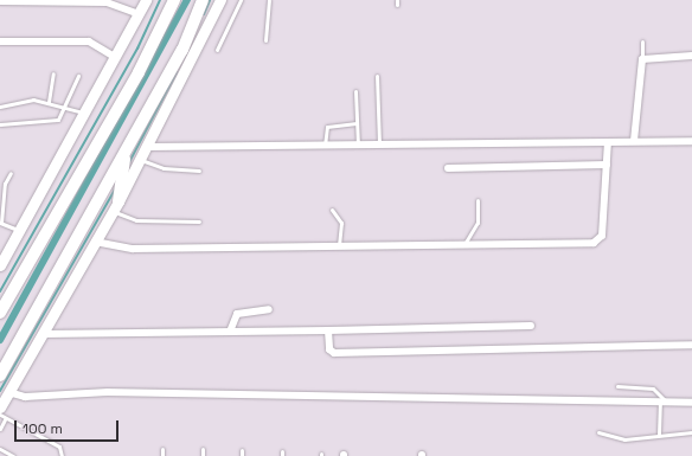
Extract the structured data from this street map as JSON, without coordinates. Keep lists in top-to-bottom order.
{
  "scale_bar": "100 m"
}
